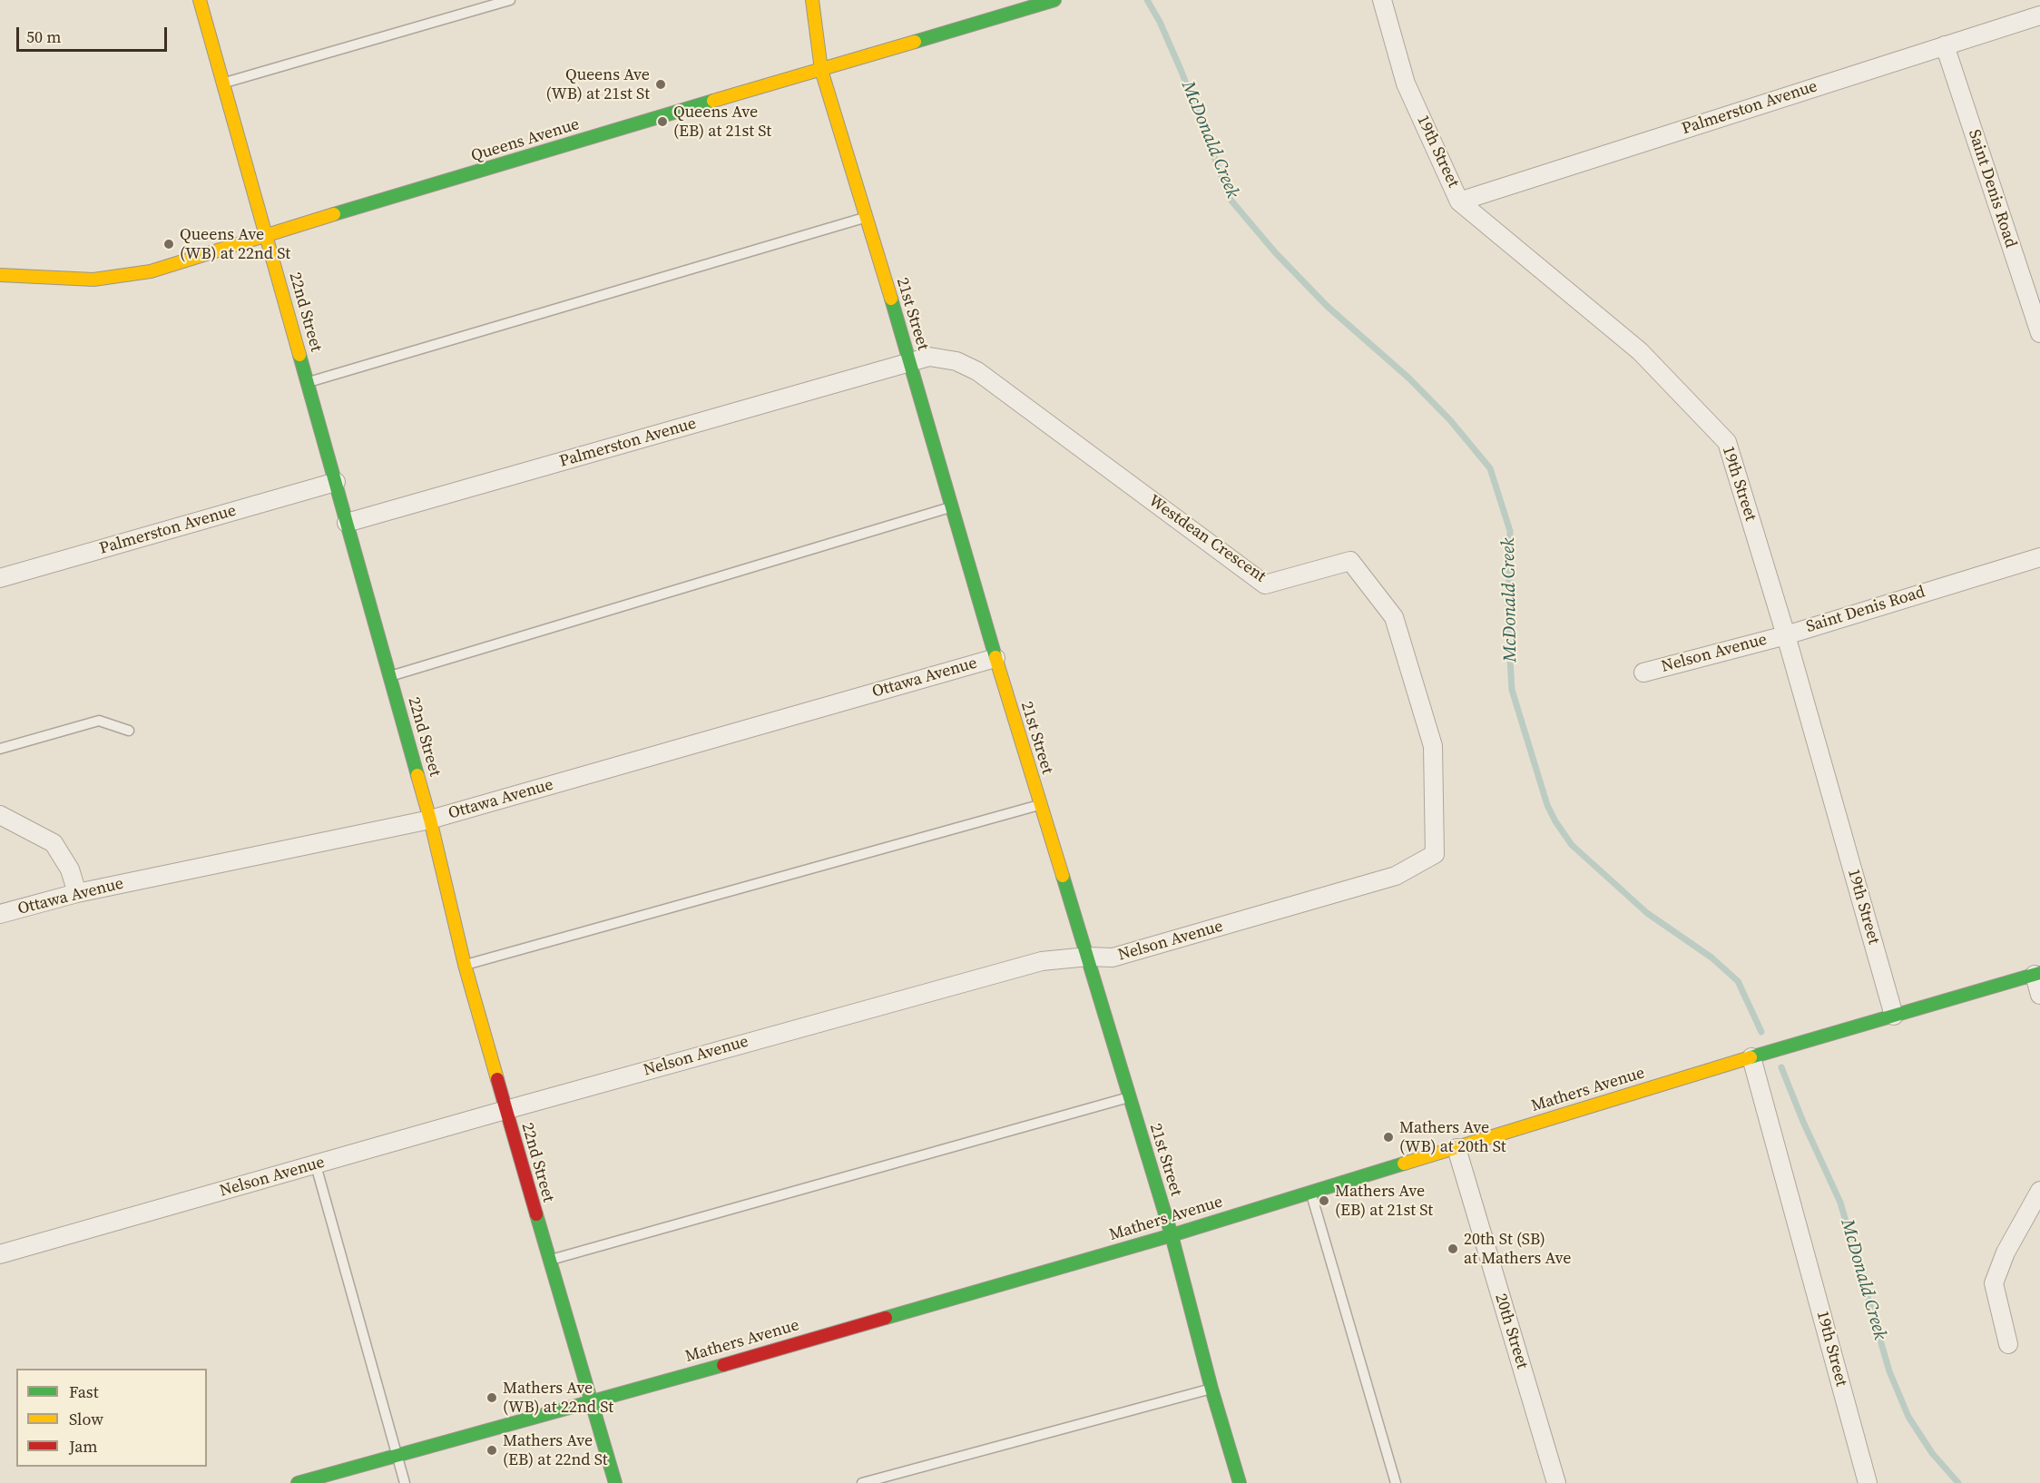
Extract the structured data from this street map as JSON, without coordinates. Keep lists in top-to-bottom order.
{
  "streets": {
    "street": [
      "Palmerston Avenue",
      "Queens Avenue",
      "19th Street",
      "Saint Denis Road",
      "22nd Street",
      "21st Street",
      "Westdean Crescent",
      "Nelson Avenue",
      "Ottawa Avenue",
      "Mathers Avenue",
      "20th Street"
    ]
  },
  "crossings": [
    ["Palmerston Avenue", "19th Street"],
    ["Palmerston Avenue", "Saint Denis Road"],
    ["Palmerston Avenue", "22nd Street"],
    ["Palmerston Avenue", "21st Street"],
    ["Palmerston Avenue", "Westdean Crescent"],
    ["Queens Avenue", "22nd Street"],
    ["Queens Avenue", "21st Street"],
    ["19th Street", "Saint Denis Road"],
    ["19th Street", "Nelson Avenue"],
    ["19th Street", "Mathers Avenue"],
    ["Saint Denis Road", "Nelson Avenue"],
    ["22nd Street", "Nelson Avenue"],
    ["22nd Street", "Ottawa Avenue"],
    ["22nd Street", "Mathers Avenue"],
    ["21st Street", "Westdean Crescent"],
    ["21st Street", "Nelson Avenue"],
    ["21st Street", "Ottawa Avenue"],
    ["21st Street", "Mathers Avenue"],
    ["Westdean Crescent", "Nelson Avenue"],
    ["Mathers Avenue", "20th Street"]
  ],
  "water": ["McDonald Creek"],
  "places": [
    "Queens Ave (WB) at 21st St",
    "Queens Ave (EB) at 21st St",
    "Queens Ave (WB) at 22nd St",
    "Mathers Ave (WB) at 20th St",
    "Mathers Ave (EB) at 21st St",
    "20th St (SB) at Mathers Ave",
    "Mathers Ave (WB) at 22nd St",
    "Mathers Ave (EB) at 22nd St"
  ],
  "legend": ["Fast", "Slow", "Jam"],
  "scale_bar": "50 m"
}
